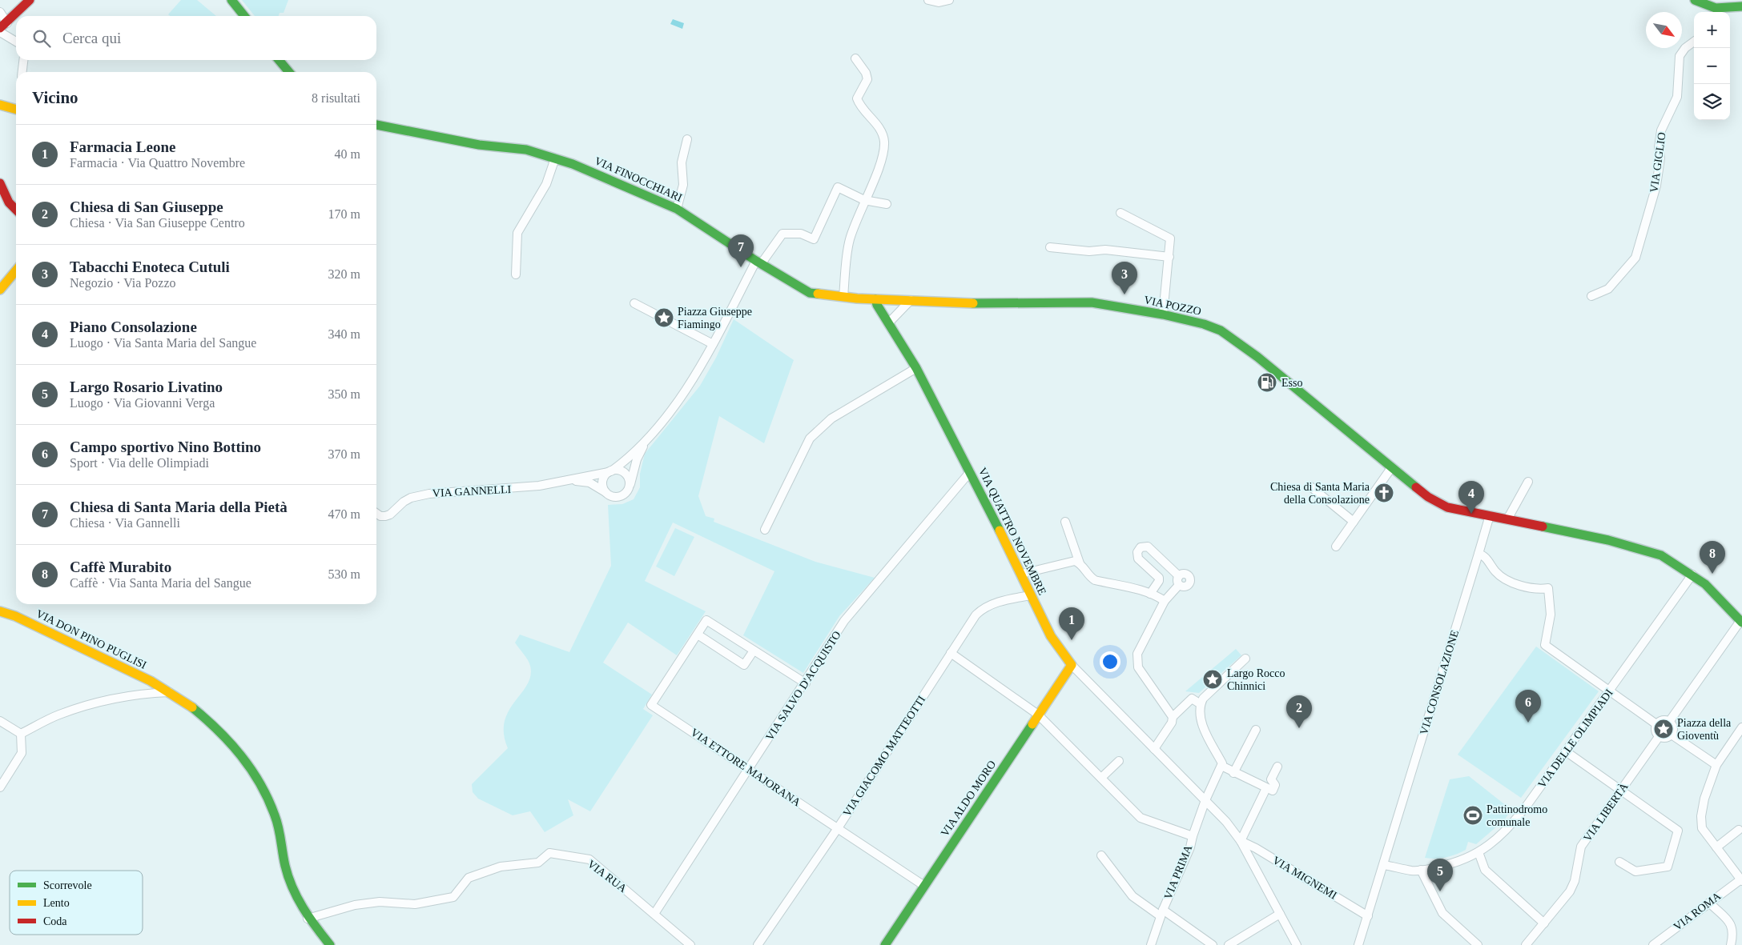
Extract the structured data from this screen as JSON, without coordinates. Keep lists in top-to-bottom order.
{
  "streets": {
    "street": [
      "VIA GIGLIO",
      "VIA FINOCCHIARI",
      "VIA POZZO",
      "VIA GANNELLI",
      "VIA QUATTRO NOVEMBRE",
      "VIA DON PINO PUGLISI",
      "VIA CONSOLAZIONE",
      "VIA SALVO D'ACQUISTO",
      "VIA DELLE OLIMPIADI",
      "VIA GIACOMO MATTEOTTI",
      "VIA ETTORE MAJORANA",
      "VIA ALDO MORO",
      "VIA LIBERTÀ",
      "VIA PRIMA",
      "VIA RUA",
      "VIA MIGNEMI",
      "VIA ROMA"
    ]
  },
  "crossings": [
    ["VIA FINOCCHIARI", "VIA POZZO"],
    ["VIA FINOCCHIARI", "VIA GANNELLI"],
    ["VIA FINOCCHIARI", "VIA QUATTRO NOVEMBRE"],
    ["VIA POZZO", "VIA QUATTRO NOVEMBRE"],
    ["VIA POZZO", "VIA CONSOLAZIONE"],
    ["VIA POZZO", "VIA DELLE OLIMPIADI"],
    ["VIA QUATTRO NOVEMBRE", "VIA SALVO D'ACQUISTO"],
    ["VIA QUATTRO NOVEMBRE", "VIA GIACOMO MATTEOTTI"],
    ["VIA QUATTRO NOVEMBRE", "VIA ALDO MORO"],
    ["VIA QUATTRO NOVEMBRE", "VIA PRIMA"],
    ["VIA QUATTRO NOVEMBRE", "VIA MIGNEMI"],
    ["VIA DON PINO PUGLISI", "VIA RUA"],
    ["VIA CONSOLAZIONE", "VIA DELLE OLIMPIADI"],
    ["VIA CONSOLAZIONE", "VIA MIGNEMI"],
    ["VIA SALVO D'ACQUISTO", "VIA ETTORE MAJORANA"],
    ["VIA SALVO D'ACQUISTO", "VIA RUA"],
    ["VIA GIACOMO MATTEOTTI", "VIA ETTORE MAJORANA"],
    ["VIA ETTORE MAJORANA", "VIA ALDO MORO"]
  ],
  "places": {
    "place": ["Piazza Giuseppe Fiamingo", "Largo Rocco Chinnici", "Piazza della Gioventù"],
    "fuel station": ["Esso"],
    "church": ["Chiesa di Santa Maria della Consolazione"],
    "sports": ["Pattinodromo comunale"]
  },
  "legend": ["Scorrevole", "Lento", "Coda"],
  "north": "bottom right",
  "page": {
    "map_buttons": ["+", "−"],
    "search": "Cerca qui",
    "heading": ["Vicino", "8 risultati"],
    "list": [
      {
        "mark": "1",
        "name": "Farmacia Leone",
        "note": "Farmacia · Via Quattro Novembre",
        "value": "40 m"
      },
      {
        "mark": "2",
        "name": "Chiesa di San Giuseppe",
        "note": "Chiesa · Via San Giuseppe Centro",
        "value": "170 m"
      },
      {
        "mark": "3",
        "name": "Tabacchi Enoteca Cutuli",
        "note": "Negozio · Via Pozzo",
        "value": "320 m"
      },
      {
        "mark": "4",
        "name": "Piano Consolazione",
        "note": "Luogo · Via Santa Maria del Sangue",
        "value": "340 m"
      },
      {
        "mark": "5",
        "name": "Largo Rosario Livatino",
        "note": "Luogo · Via Giovanni Verga",
        "value": "350 m"
      },
      {
        "mark": "6",
        "name": "Campo sportivo Nino Bottino",
        "note": "Sport · Via delle Olimpiadi",
        "value": "370 m"
      },
      {
        "mark": "7",
        "name": "Chiesa di Santa Maria della Pietà",
        "note": "Chiesa · Via Gannelli",
        "value": "470 m"
      },
      {
        "mark": "8",
        "name": "Caffè Murabito",
        "note": "Caffè · Via Santa Maria del Sangue",
        "value": "530 m"
      }
    ],
    "pins": [
      "7",
      "3",
      "4",
      "8",
      "1",
      "6",
      "2",
      "5"
    ]
  }
}
